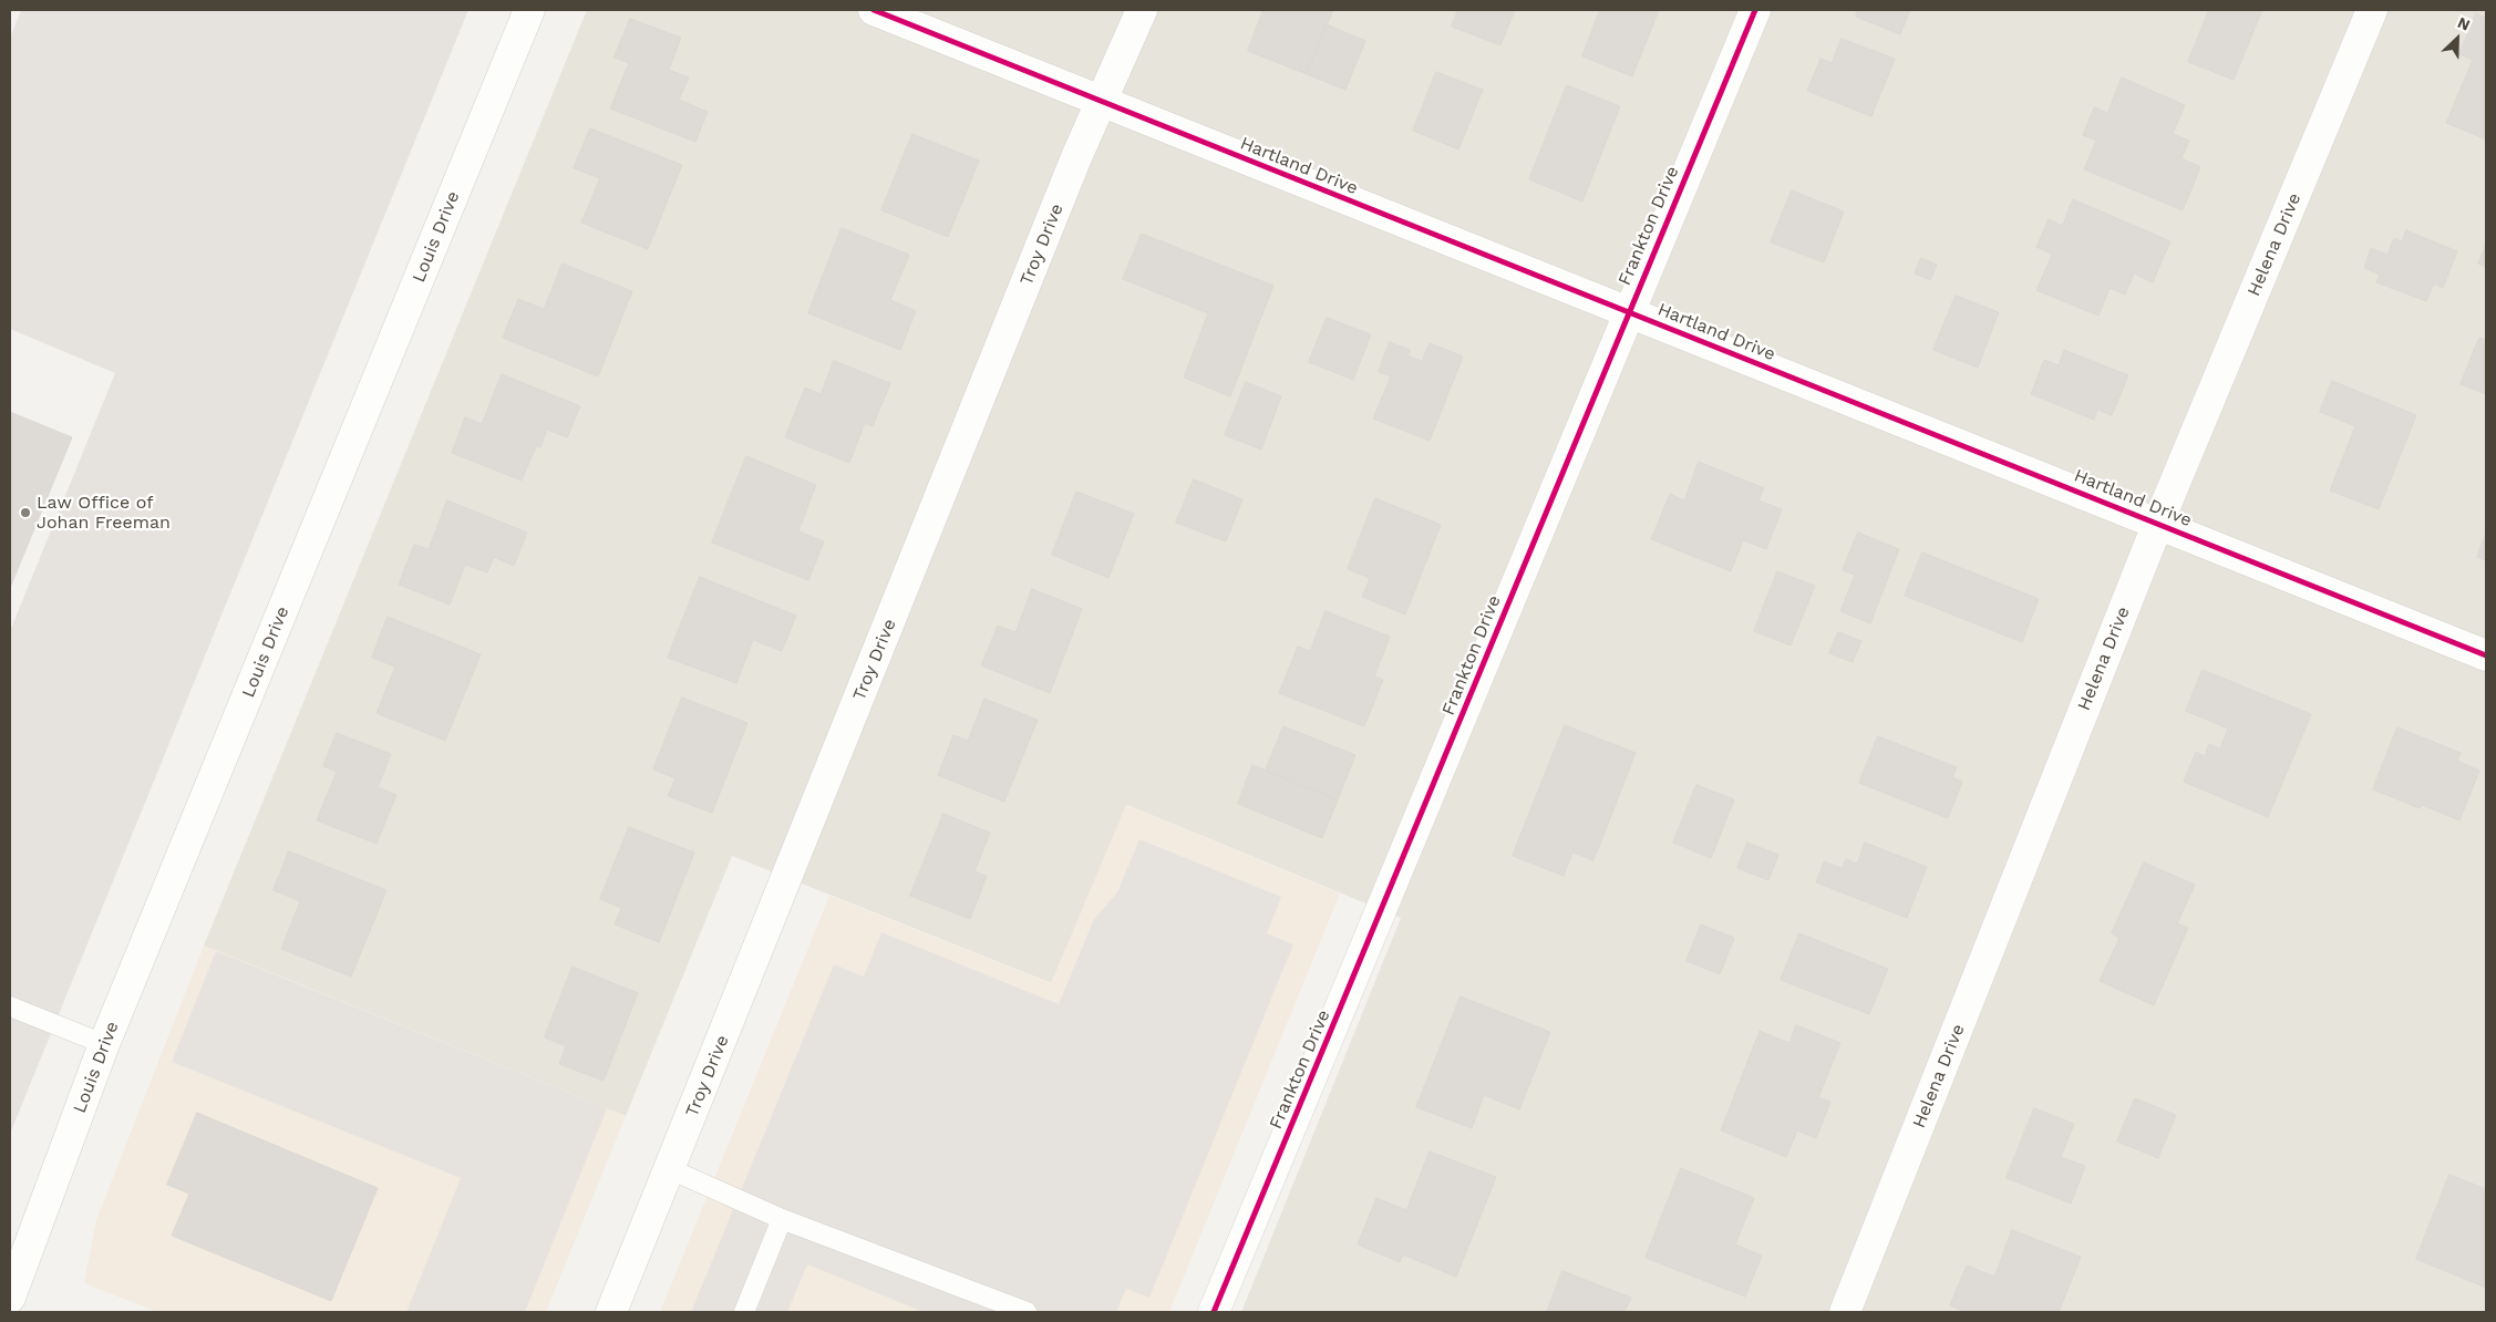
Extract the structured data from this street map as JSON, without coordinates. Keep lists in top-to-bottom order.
{
  "streets": {
    "street": [
      "Hartland Drive",
      "Frankton Drive",
      "Louis Drive",
      "Troy Drive",
      "Helena Drive"
    ]
  },
  "crossings": [
    ["Hartland Drive", "Frankton Drive"],
    ["Hartland Drive", "Troy Drive"],
    ["Hartland Drive", "Helena Drive"]
  ],
  "places": ["Law Office of Johan Freeman"],
  "north": "top right"
}
